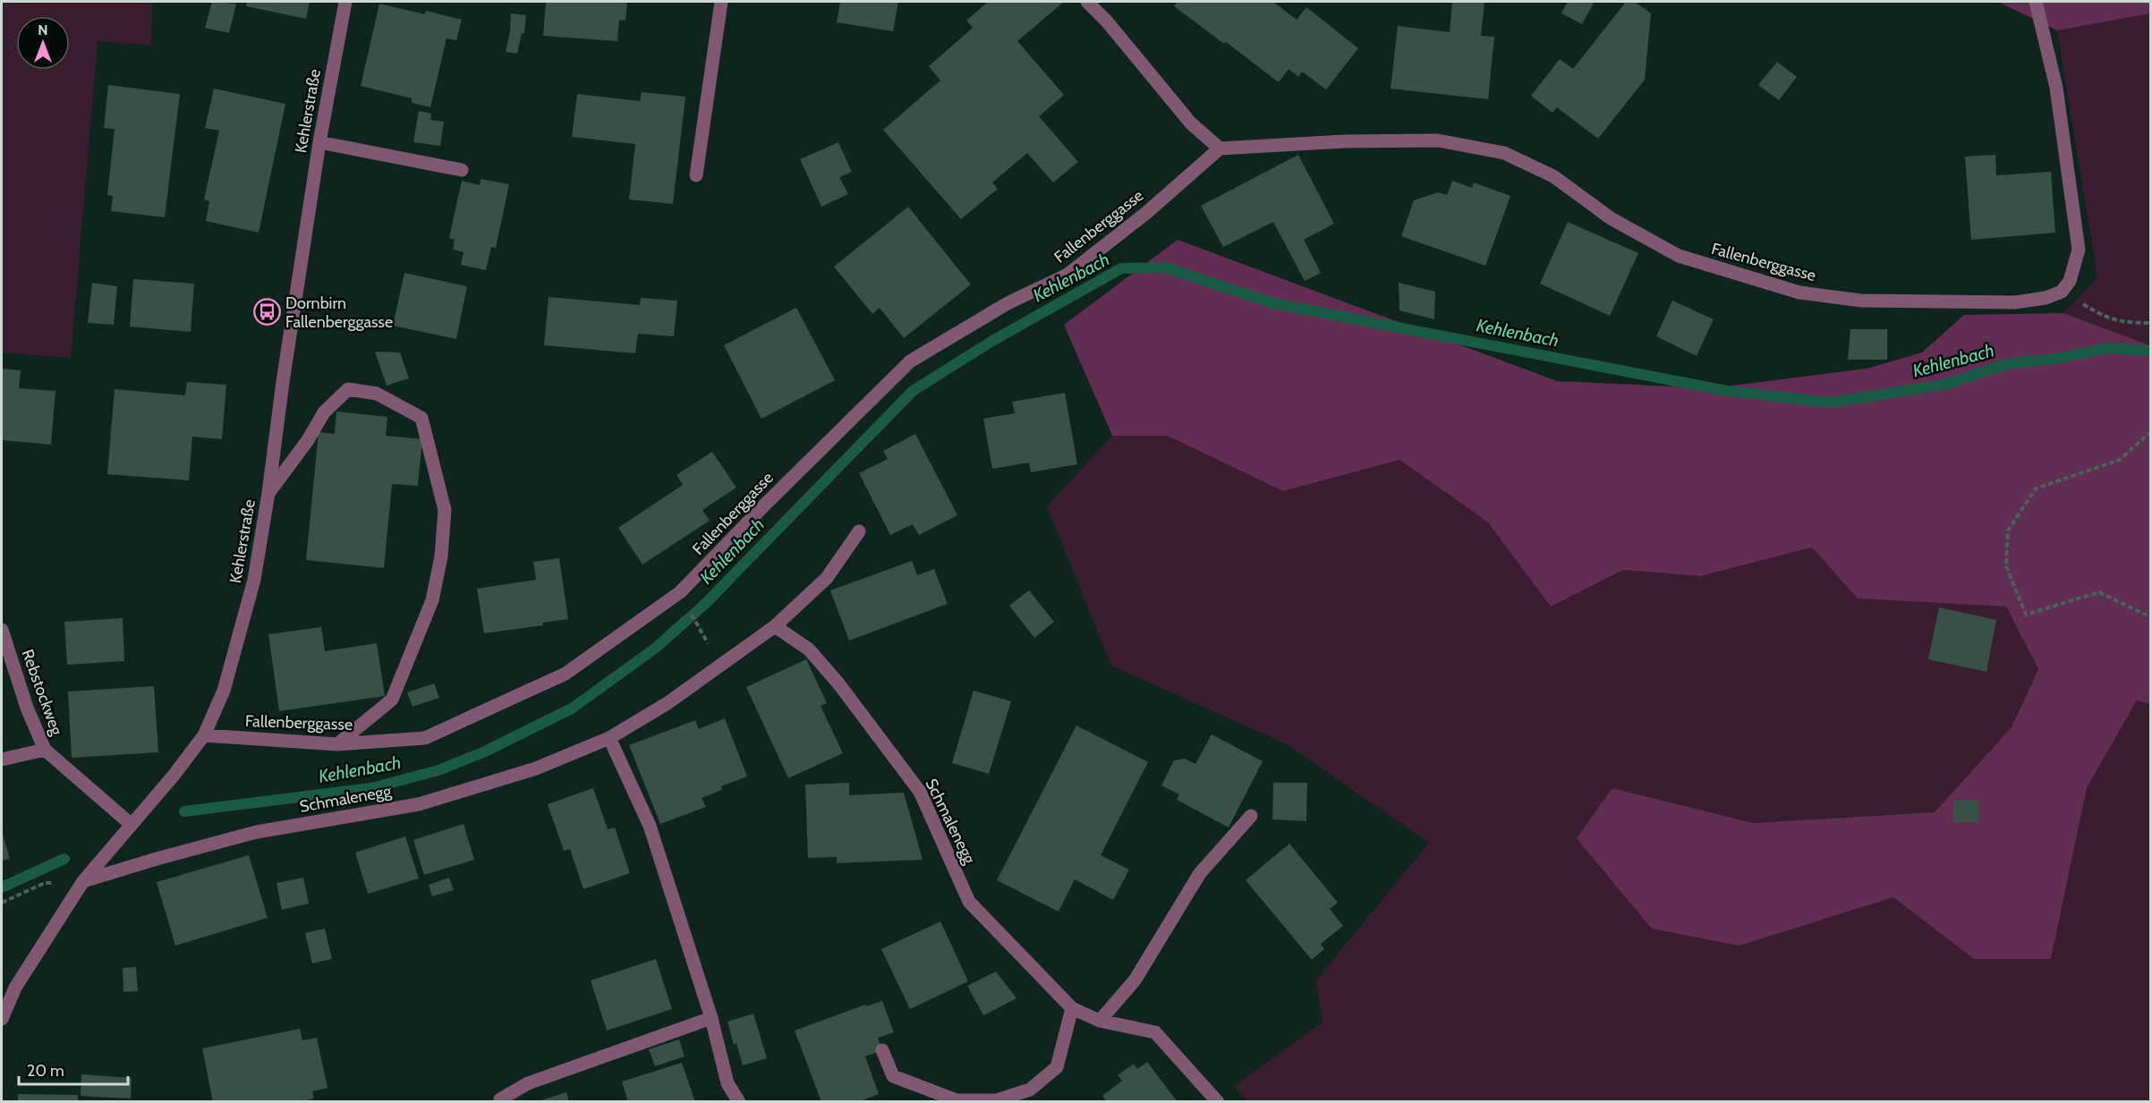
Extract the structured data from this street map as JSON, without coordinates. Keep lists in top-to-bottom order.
{
  "streets": {
    "street": [
      "Kehlerstraße",
      "Fallenberggasse",
      "Rebstockweg",
      "Schmalenegg"
    ]
  },
  "crossings": [
    ["Kehlerstraße", "Fallenberggasse"],
    ["Kehlerstraße", "Rebstockweg"],
    ["Kehlerstraße", "Schmalenegg"]
  ],
  "water": ["Kehlenbach"],
  "places": {
    "bus stop": ["Dornbirn Fallenberggasse"]
  },
  "scale_bar": "20 m",
  "north": "top"
}
